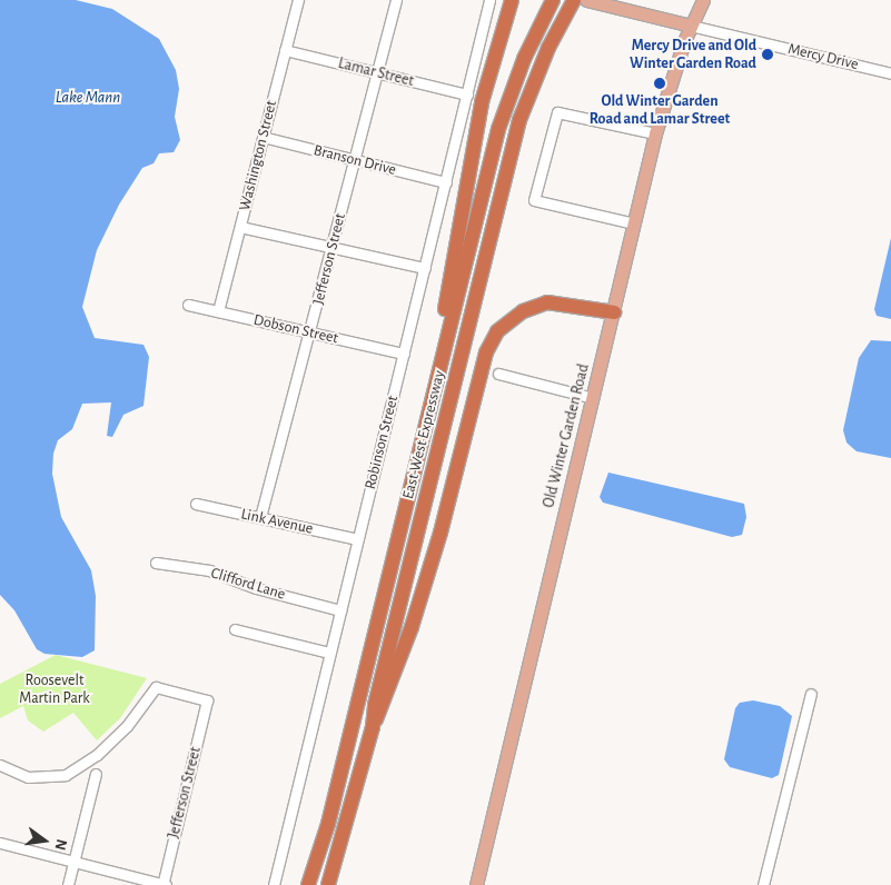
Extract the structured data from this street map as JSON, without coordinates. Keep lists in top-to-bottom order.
{
  "streets": {
    "highway": ["East-West Expressway"],
    "main road": ["Old Winter Garden Road"],
    "street": [
      "Mercy Drive",
      "Lamar Street",
      "Washington Street",
      "Branson Drive",
      "Jefferson Street",
      "Dobson Street",
      "Robinson Street",
      "Link Avenue",
      "Clifford Lane"
    ]
  },
  "crossings": [
    ["Mercy Drive", "Old Winter Garden Road"],
    ["Lamar Street", "Washington Street"],
    ["Lamar Street", "Jefferson Street"],
    ["Lamar Street", "Robinson Street"],
    ["Washington Street", "Branson Drive"],
    ["Washington Street", "Dobson Street"],
    ["Branson Drive", "Jefferson Street"],
    ["Branson Drive", "Robinson Street"],
    ["Jefferson Street", "Dobson Street"],
    ["Jefferson Street", "Link Avenue"],
    ["Dobson Street", "Robinson Street"],
    ["Robinson Street", "Link Avenue"],
    ["Robinson Street", "Clifford Lane"]
  ],
  "water": ["Lake Mann"],
  "parks": ["Roosevelt Martin Park"],
  "places": ["Mercy Drive and Old Winter Garden Road", "Old Winter Garden Road and Lamar Street"],
  "north": "right"
}
